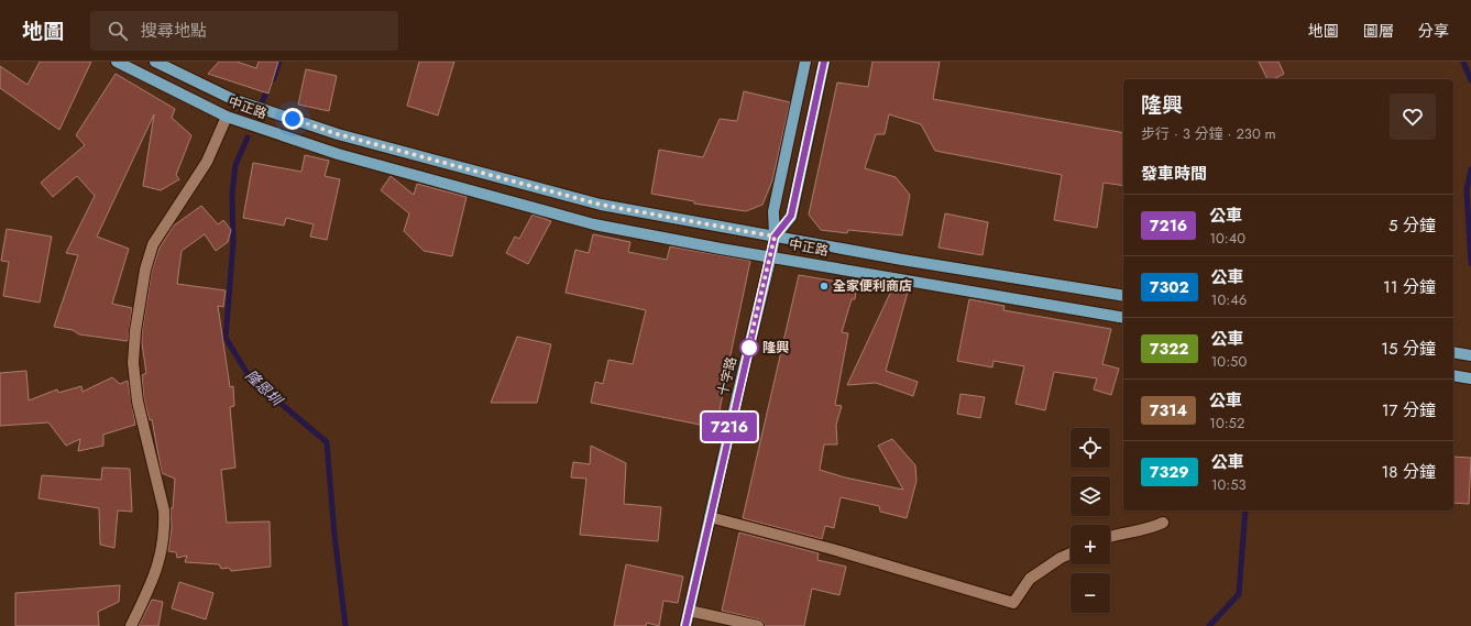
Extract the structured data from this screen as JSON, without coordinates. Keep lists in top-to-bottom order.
{
  "streets": {
    "main road": ["中正路", "十字路"]
  },
  "crossings": [
    ["中正路", "十字路"]
  ],
  "water": ["隆恩圳"],
  "places": ["全家便利商店", "隆興"],
  "lines": ["bus line 7216"],
  "page": {
    "header": "地圖",
    "search": "搜尋地點",
    "nav": ["地圖", "圖層", "分享"],
    "on_map": "7216",
    "heading": [
      ["隆興", "步行 · 3 分鐘 · 230 m"],
      "發車時間"
    ],
    "list": [
      {
        "mark": "7216",
        "name": "公車",
        "note": "10:40",
        "value": "5 分鐘"
      },
      {
        "mark": "7302",
        "name": "公車",
        "note": "10:46",
        "value": "11 分鐘"
      },
      {
        "mark": "7322",
        "name": "公車",
        "note": "10:50",
        "value": "15 分鐘"
      },
      {
        "mark": "7314",
        "name": "公車",
        "note": "10:52",
        "value": "17 分鐘"
      },
      {
        "mark": "7329",
        "name": "公車",
        "note": "10:53",
        "value": "18 分鐘"
      }
    ],
    "map_buttons": ["+", "−"]
  }
}
